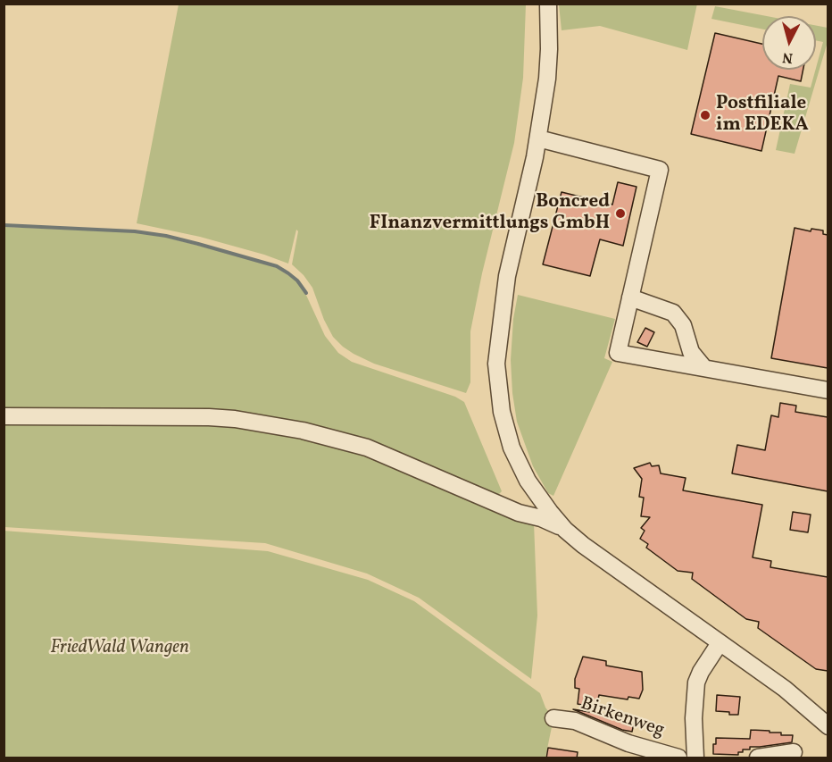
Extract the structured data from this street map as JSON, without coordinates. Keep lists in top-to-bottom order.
{
  "streets": {
    "street": ["Birkenweg"]
  },
  "parks": ["FriedWald Wangen"],
  "places": ["Postfiliale im EDEKA", "Boncred FInanzvermittlungs GmbH"],
  "north": "bottom"
}
